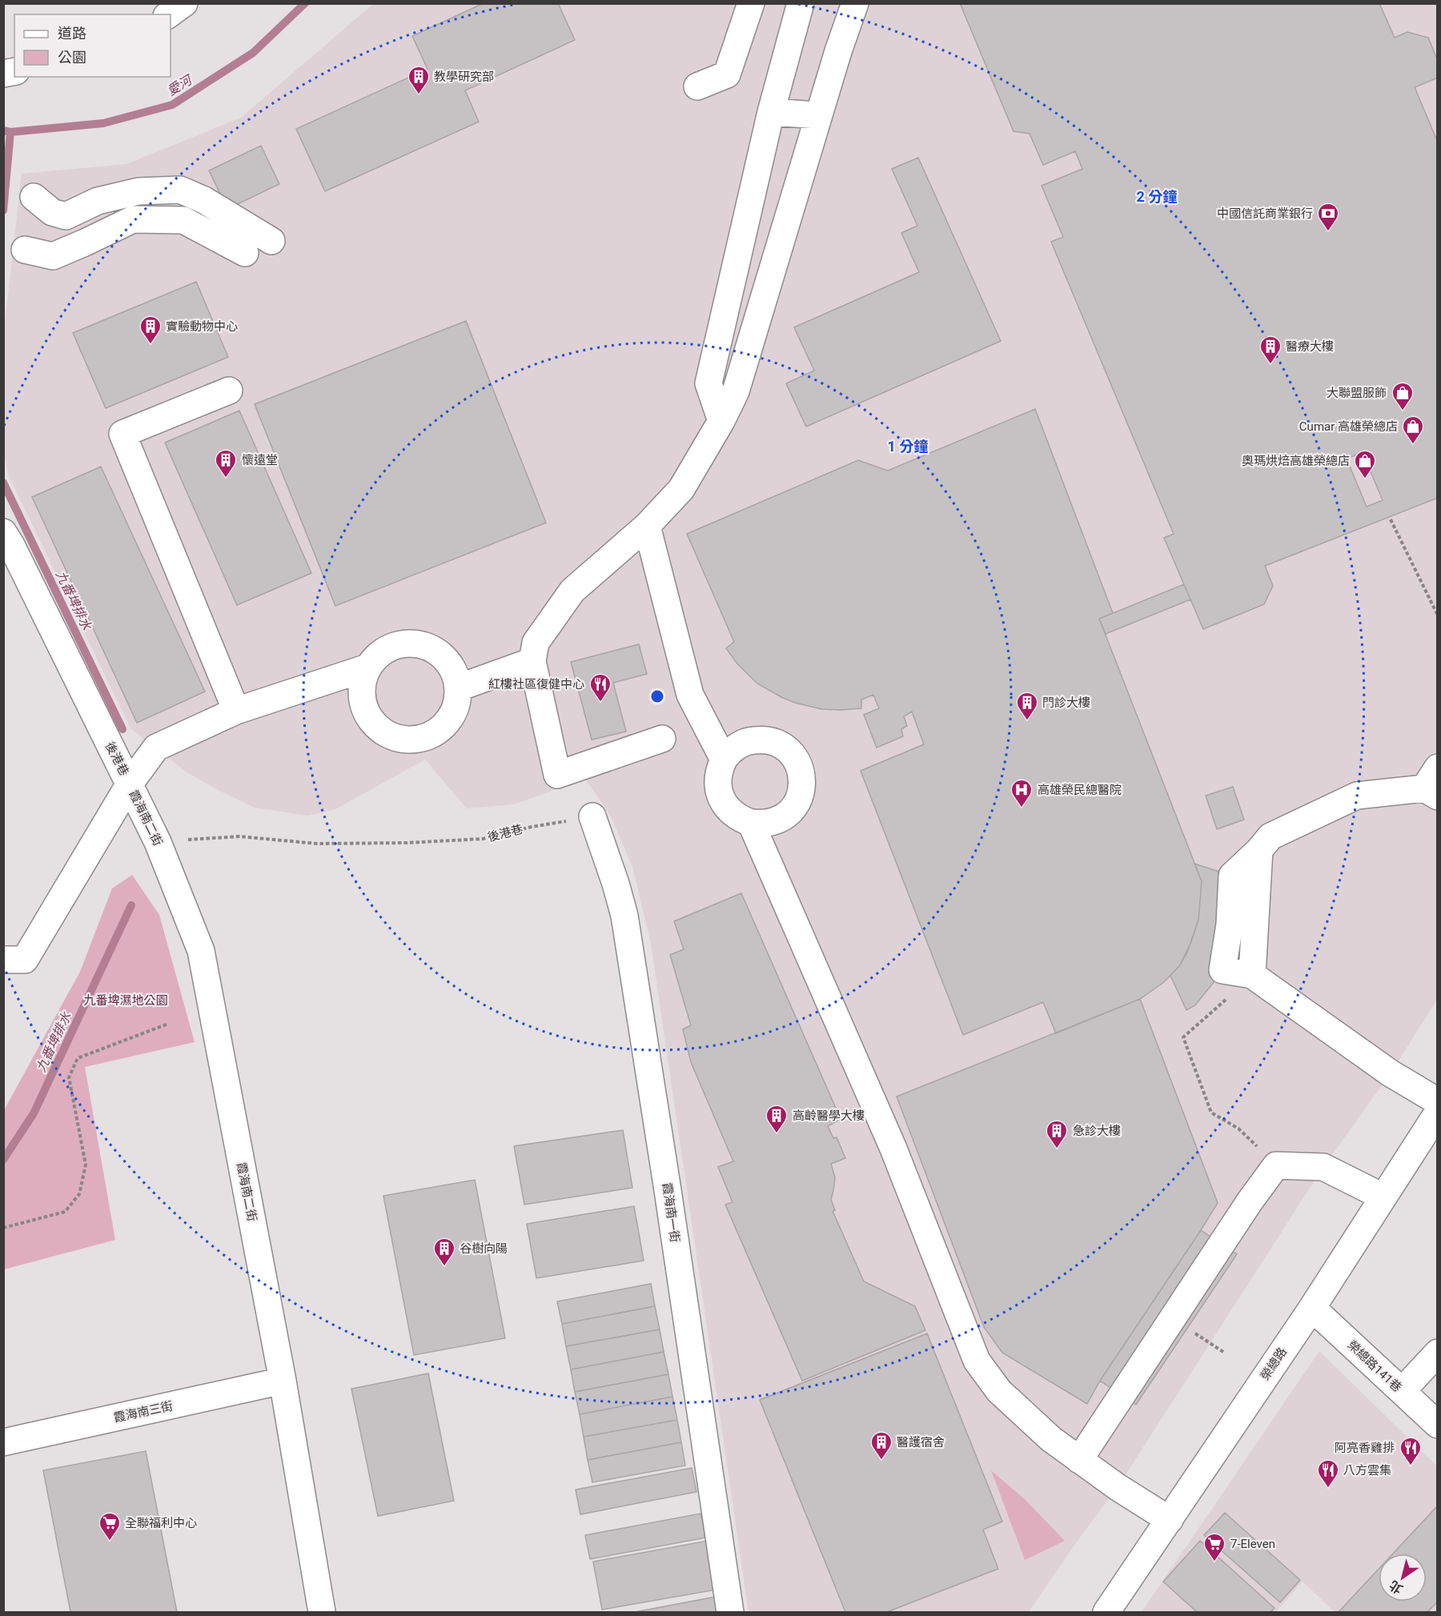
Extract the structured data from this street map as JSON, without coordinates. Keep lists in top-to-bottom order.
{
  "streets": {
    "street": [
      "後港巷",
      "霞海南二街",
      "霞海南一街",
      "榮總路",
      "榮總路141巷",
      "霞海南三街"
    ]
  },
  "crossings": [
    ["後港巷", "霞海南二街"],
    ["後港巷", "霞海南一街"],
    ["霞海南二街", "霞海南三街"],
    ["榮總路", "榮總路141巷"]
  ],
  "water": ["愛河", "九番埤排水"],
  "parks": ["九番埤濕地公園"],
  "places": {
    "building": [
      "教學研究部",
      "實驗動物中心",
      "醫療大樓",
      "懷遠堂",
      "門診大樓",
      "高齡醫學大樓",
      "急診大樓",
      "谷樹向陽",
      "醫護宿舍"
    ],
    "bank": ["中國信託商業銀行"],
    "shop": ["大聯盟服飾", "Cumar 高雄榮總店", "奧瑪烘焙高雄榮總店"],
    "restaurant": ["紅樓社區復健中心", "阿亮香雞排", "八方雲集"],
    "hospital": ["高雄榮民總醫院"],
    "supermarket": ["全聯福利中心", "7-Eleven"]
  },
  "legend": ["道路", "公園"],
  "north": "bottom left",
  "rings": ["2 分鐘", "1 分鐘"]
}
